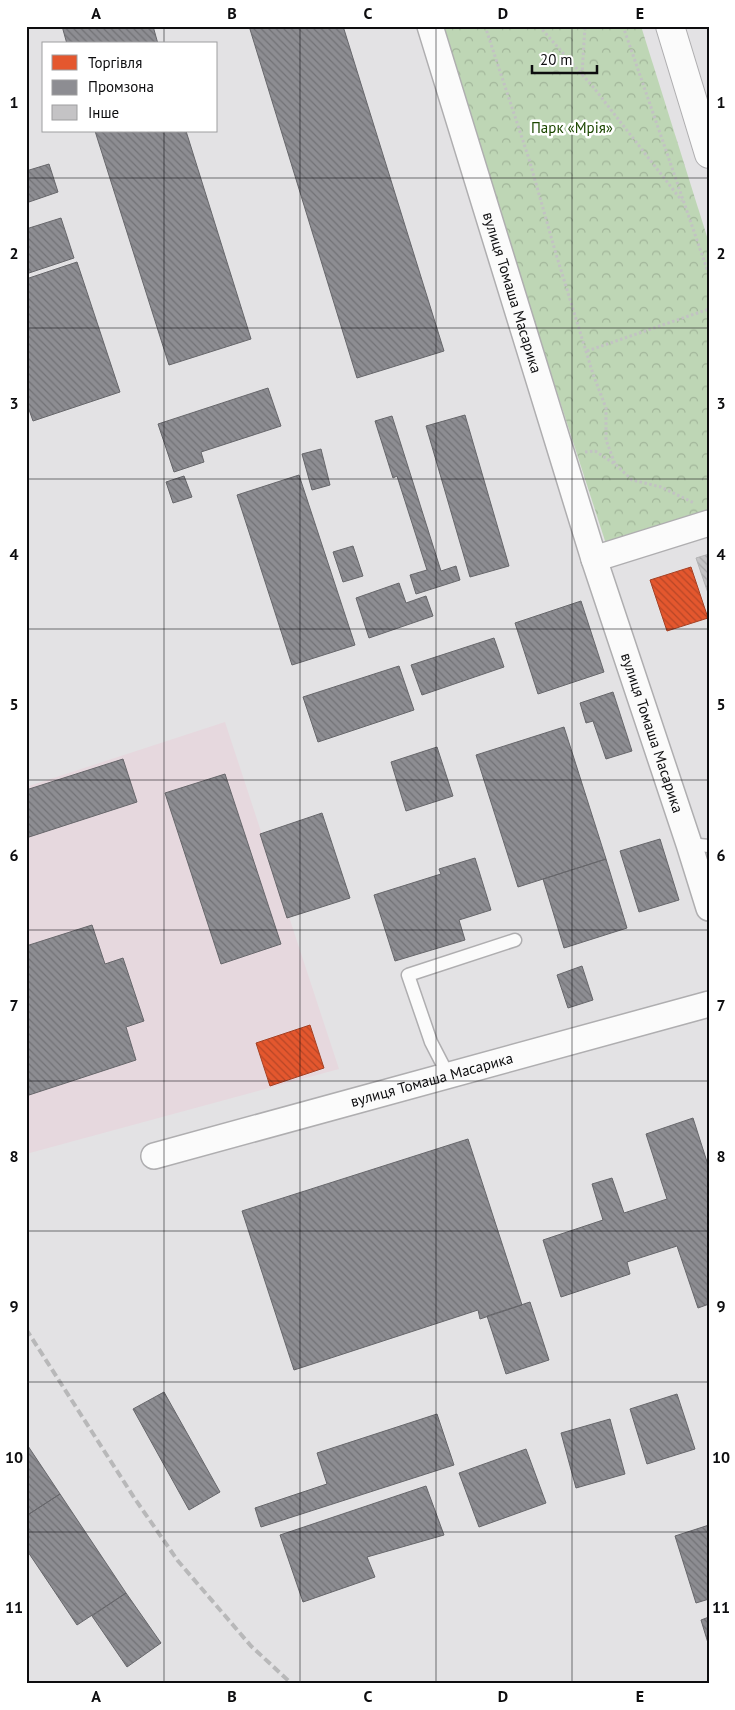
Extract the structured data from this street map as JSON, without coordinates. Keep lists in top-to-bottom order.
{
  "streets": {
    "street": ["вулиця Томаша Масарика"]
  },
  "parks": ["Парк «Мрія»"],
  "legend": ["Торгівля", "Промзона", "Інше"],
  "scale_bar": "20 m",
  "grid": {
    "columns": [
      "A",
      "B",
      "C",
      "D",
      "E"
    ],
    "rows": [
      "1",
      "2",
      "3",
      "4",
      "5",
      "6",
      "7",
      "8",
      "9",
      "10",
      "11"
    ]
  }
}
